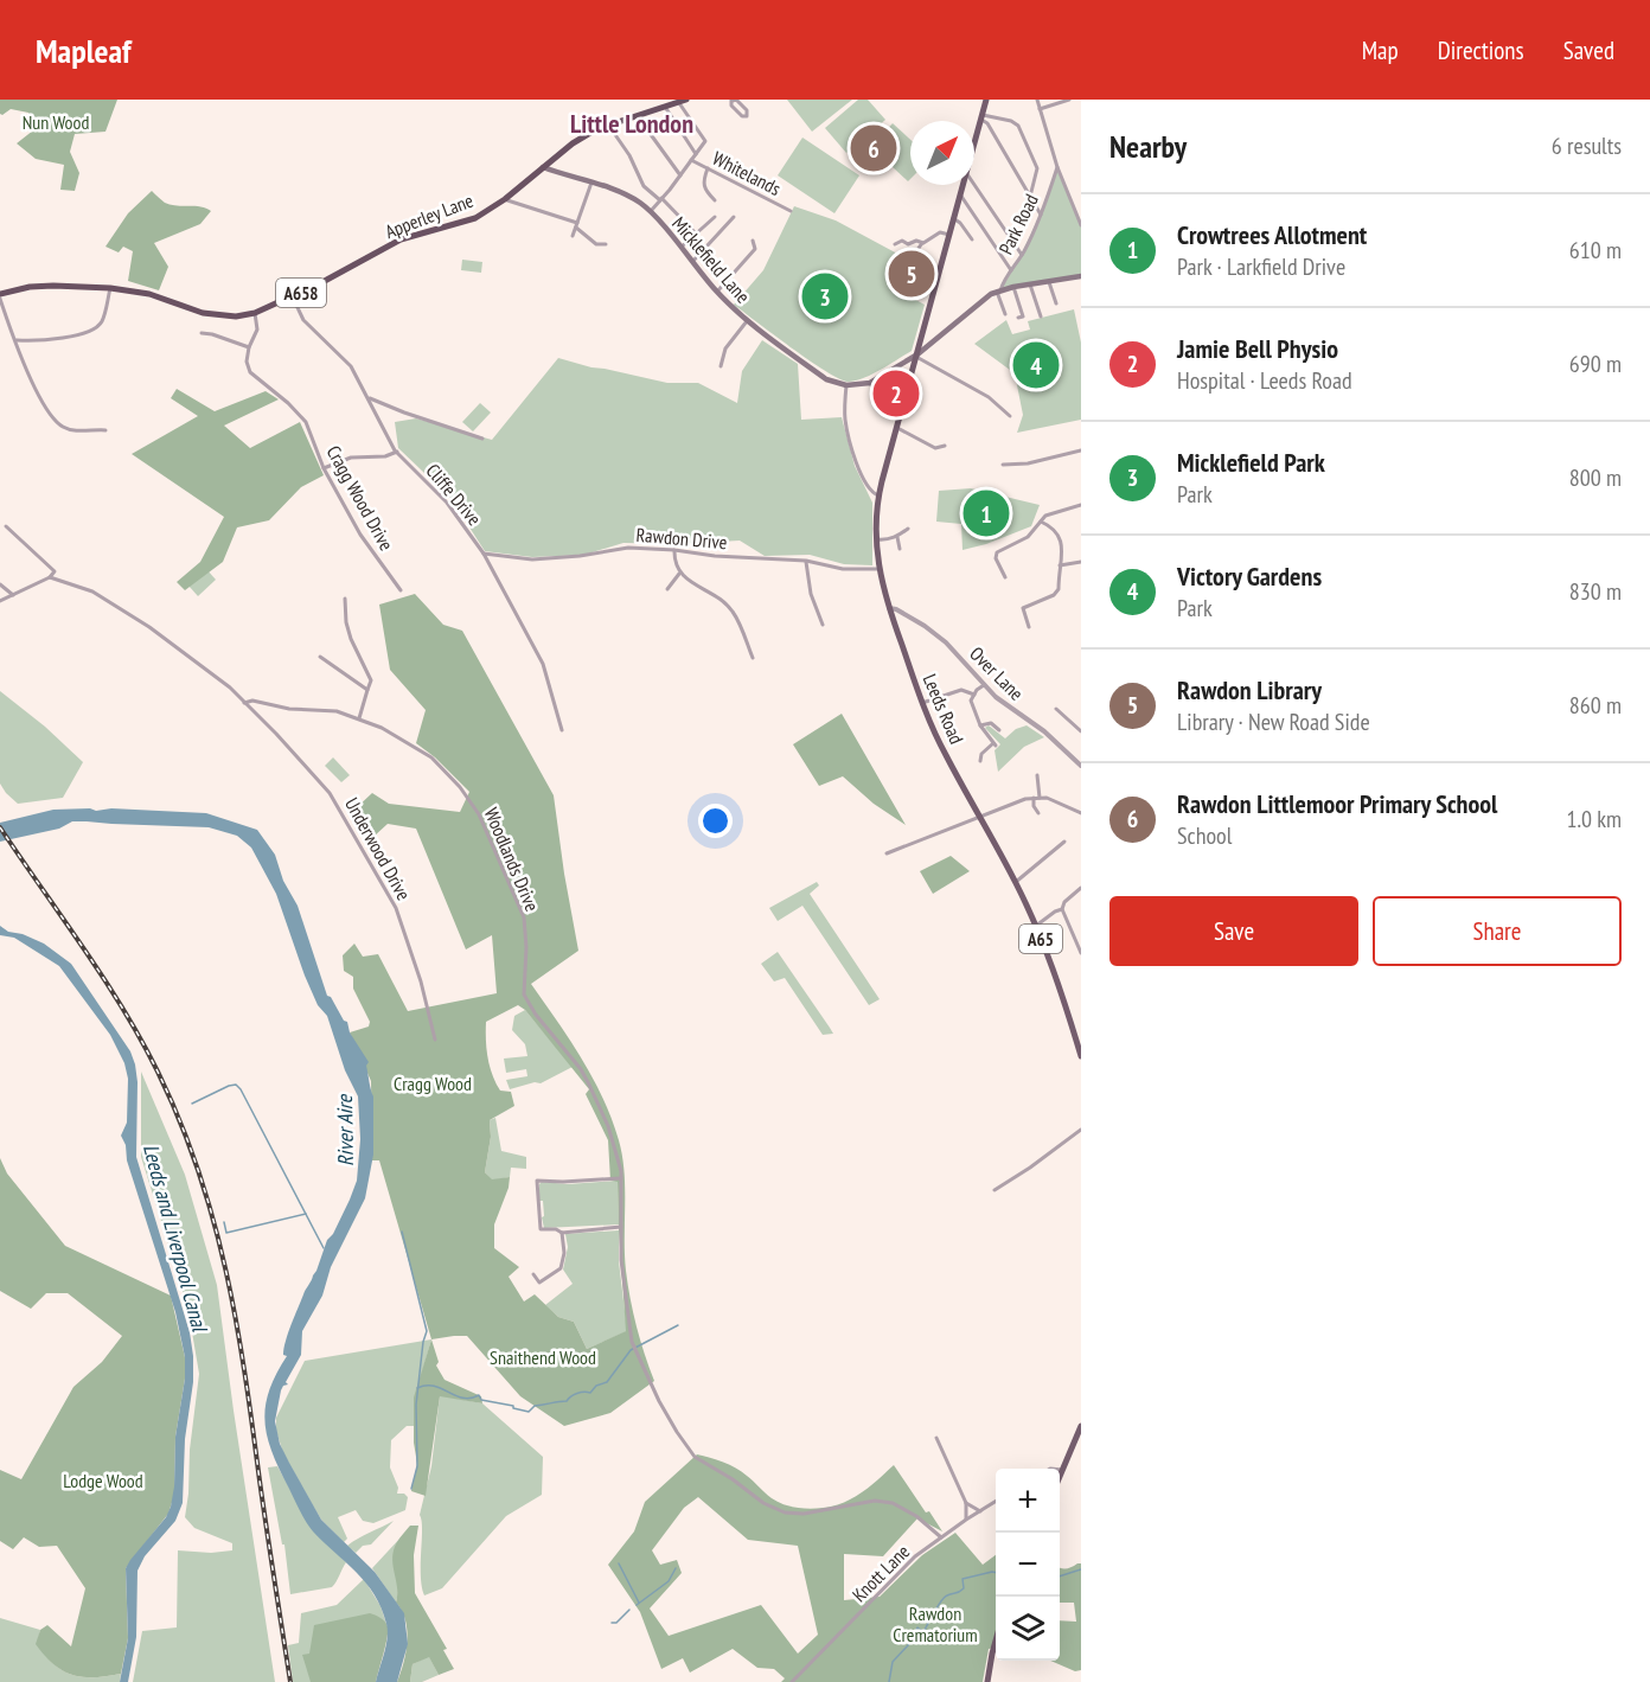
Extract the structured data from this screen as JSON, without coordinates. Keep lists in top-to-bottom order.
{
  "streets": {
    "highway": ["Apperley Lane", "A658"],
    "main road": ["Micklefield Lane", "Leeds Road", "A65"],
    "street": [
      "Whitelands",
      "Park Road",
      "Cliffe Drive",
      "Cragg Wood Drive",
      "Rawdon Drive",
      "Over Lane",
      "Underwood Drive",
      "Woodlands Drive",
      "Knott Lane"
    ]
  },
  "crossings": [
    ["Apperley Lane", "Micklefield Lane"],
    ["Apperley Lane", "Cliffe Drive"],
    ["Apperley Lane", "Cragg Wood Drive"],
    ["Park Road", "Micklefield Lane"],
    ["Micklefield Lane", "Leeds Road"],
    ["Micklefield Lane", "A65"],
    ["Cliffe Drive", "Rawdon Drive"],
    ["Rawdon Drive", "Leeds Road"],
    ["Over Lane", "Leeds Road"],
    ["Leeds Road", "A65"],
    ["Underwood Drive", "Woodlands Drive"],
    ["Woodlands Drive", "Knott Lane"]
  ],
  "districts": ["Little London"],
  "water": ["River Aire", "Leeds and Liverpool Canal"],
  "parks": [
    "Nun Wood",
    "Cragg Wood",
    "Snaithend Wood",
    "Lodge Wood",
    "Rawdon Crematorium"
  ],
  "north": "top right",
  "page": {
    "header": "Mapleaf",
    "nav": ["Map", "Directions", "Saved"],
    "heading": ["Nearby", "6 results"],
    "pins": [
      "6",
      "5",
      "3",
      "4",
      "2",
      "1"
    ],
    "list": [
      {
        "mark": "1",
        "name": "Crowtrees Allotment",
        "note": "Park · Larkfield Drive",
        "value": "610 m"
      },
      {
        "mark": "2",
        "name": "Jamie Bell Physio",
        "note": "Hospital · Leeds Road",
        "value": "690 m"
      },
      {
        "mark": "3",
        "name": "Micklefield Park",
        "note": "Park",
        "value": "800 m"
      },
      {
        "mark": "4",
        "name": "Victory Gardens",
        "note": "Park",
        "value": "830 m"
      },
      {
        "mark": "5",
        "name": "Rawdon Library",
        "note": "Library · New Road Side",
        "value": "860 m"
      },
      {
        "mark": "6",
        "name": "Rawdon Littlemoor Primary School",
        "note": "School",
        "value": "1.0 km"
      }
    ],
    "buttons": ["Save", "Share"],
    "map_buttons": ["+", "−"]
  }
}
